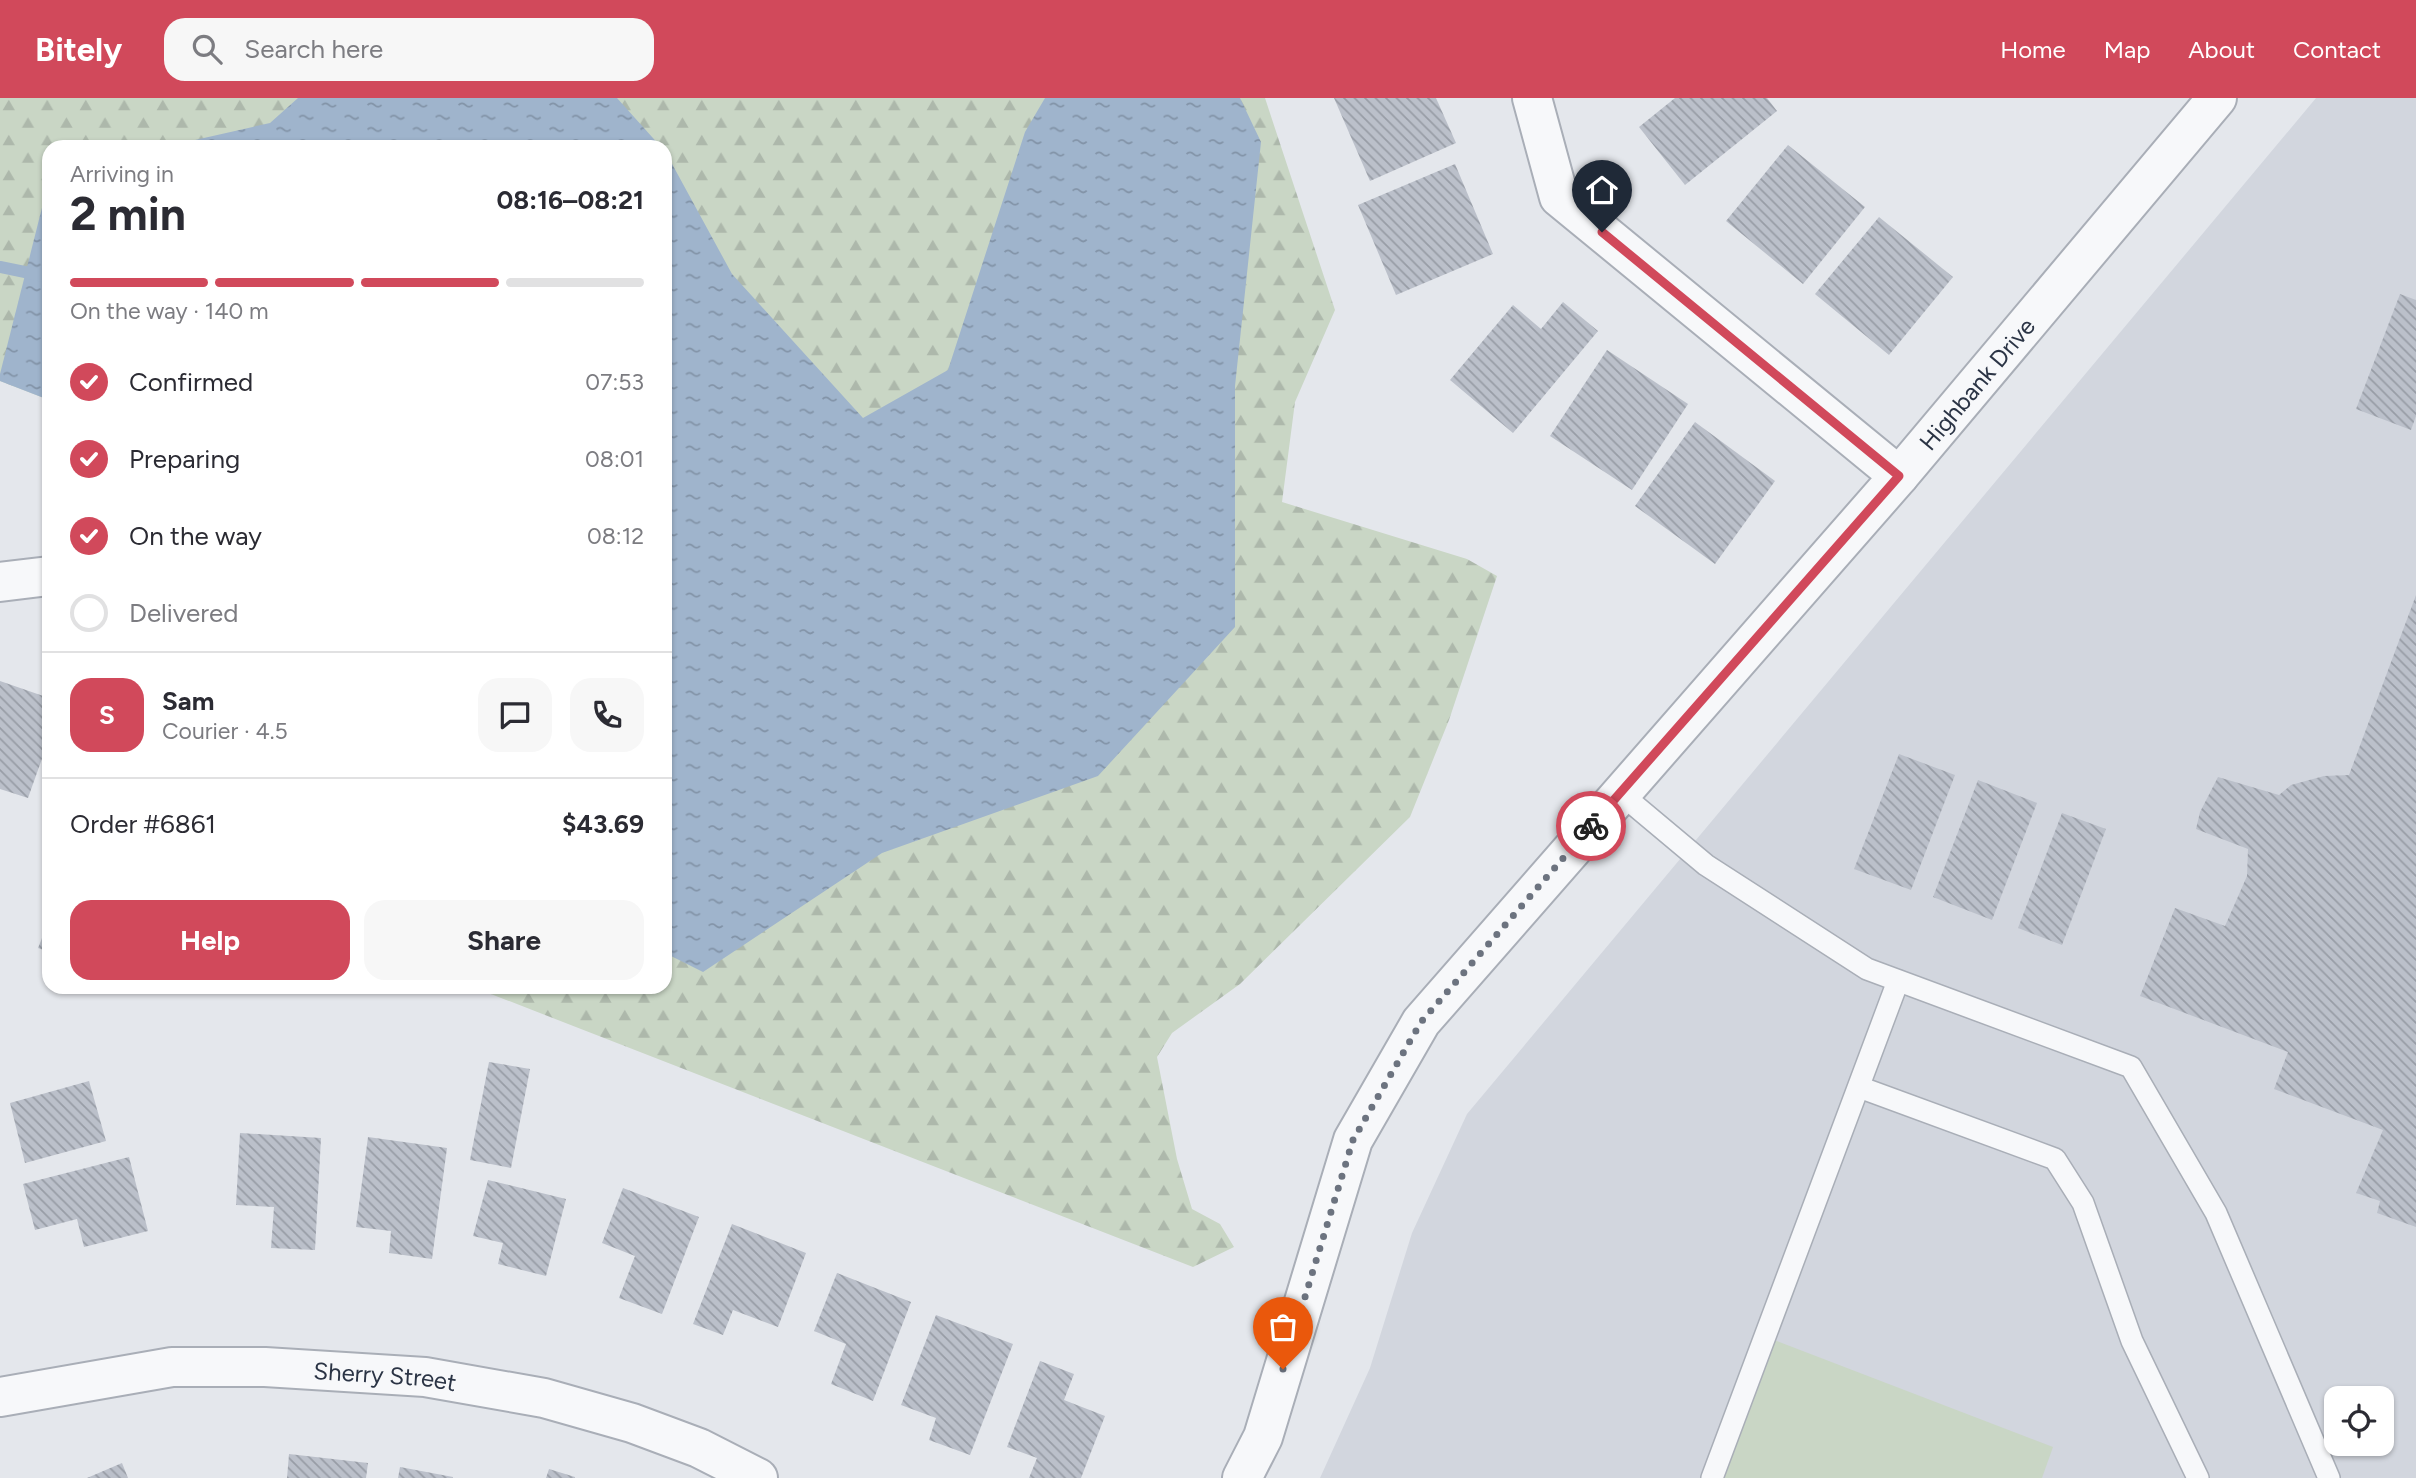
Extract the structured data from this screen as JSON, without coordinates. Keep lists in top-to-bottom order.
{
  "streets": {
    "street": ["Highbank Drive", "Sherry Street"]
  },
  "page": {
    "header": "Bitely",
    "search": "Search here",
    "nav": [
      "Home",
      "Map",
      "About",
      "Contact"
    ],
    "heading": ["2 min", "Arriving in", "08:16–08:21"],
    "panel": [
      "Sam",
      "Courier · 4.5",
      "Order #6861",
      "$43.69"
    ],
    "bar": "On the way · 140 m",
    "list": [
      ["Confirmed", "07:53"],
      ["Preparing", "08:01"],
      ["On the way", "08:12"],
      "Delivered"
    ],
    "round": "S",
    "buttons": ["Help", "Share"]
  }
}
